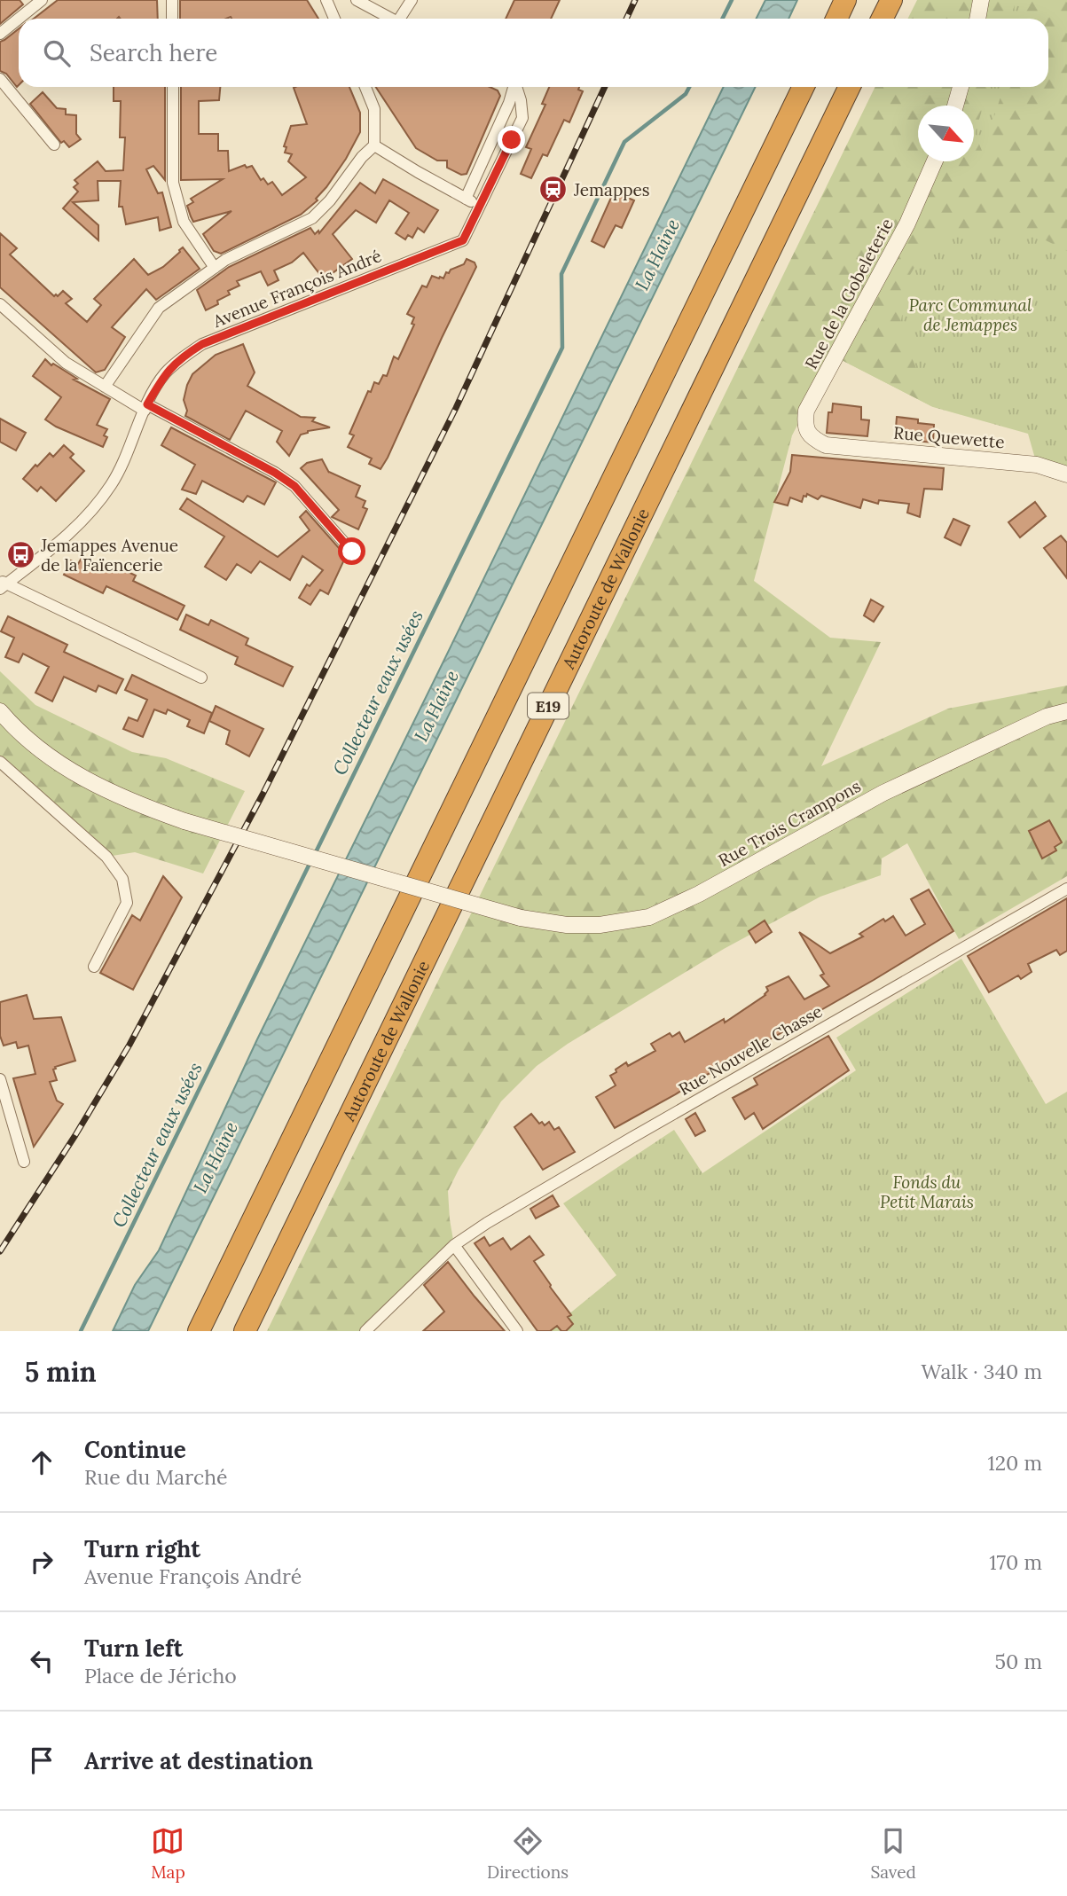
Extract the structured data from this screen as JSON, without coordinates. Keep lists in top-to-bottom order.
{
  "streets": {
    "highway": ["Autoroute de Wallonie", "E19"],
    "street": [
      "Avenue François André",
      "Rue de la Gobeleterie",
      "Rue Quewette",
      "Rue Trois Crampons",
      "Rue Nouvelle Chasse"
    ]
  },
  "crossings": [
    ["Rue de la Gobeleterie", "Rue Quewette"]
  ],
  "water": ["La Haine", "Collecteur eaux usées"],
  "parks": ["Parc Communal de Jemappes", "Fonds du Petit Marais"],
  "places": {
    "station": ["Jemappes"],
    "bus stop": ["Jemappes Avenue de la Faïencerie"]
  },
  "north": "bottom right",
  "page": {
    "search": "Search here",
    "heading": ["5 min", "Walk · 340 m"],
    "list": [
      ["Continue", "Rue du Marché", "120 m"],
      ["Turn right", "Avenue François André", "170 m"],
      ["Turn left", "Place de Jéricho", "50 m"],
      "Arrive at destination"
    ],
    "nav": ["Map", "Directions", "Saved"]
  }
}
